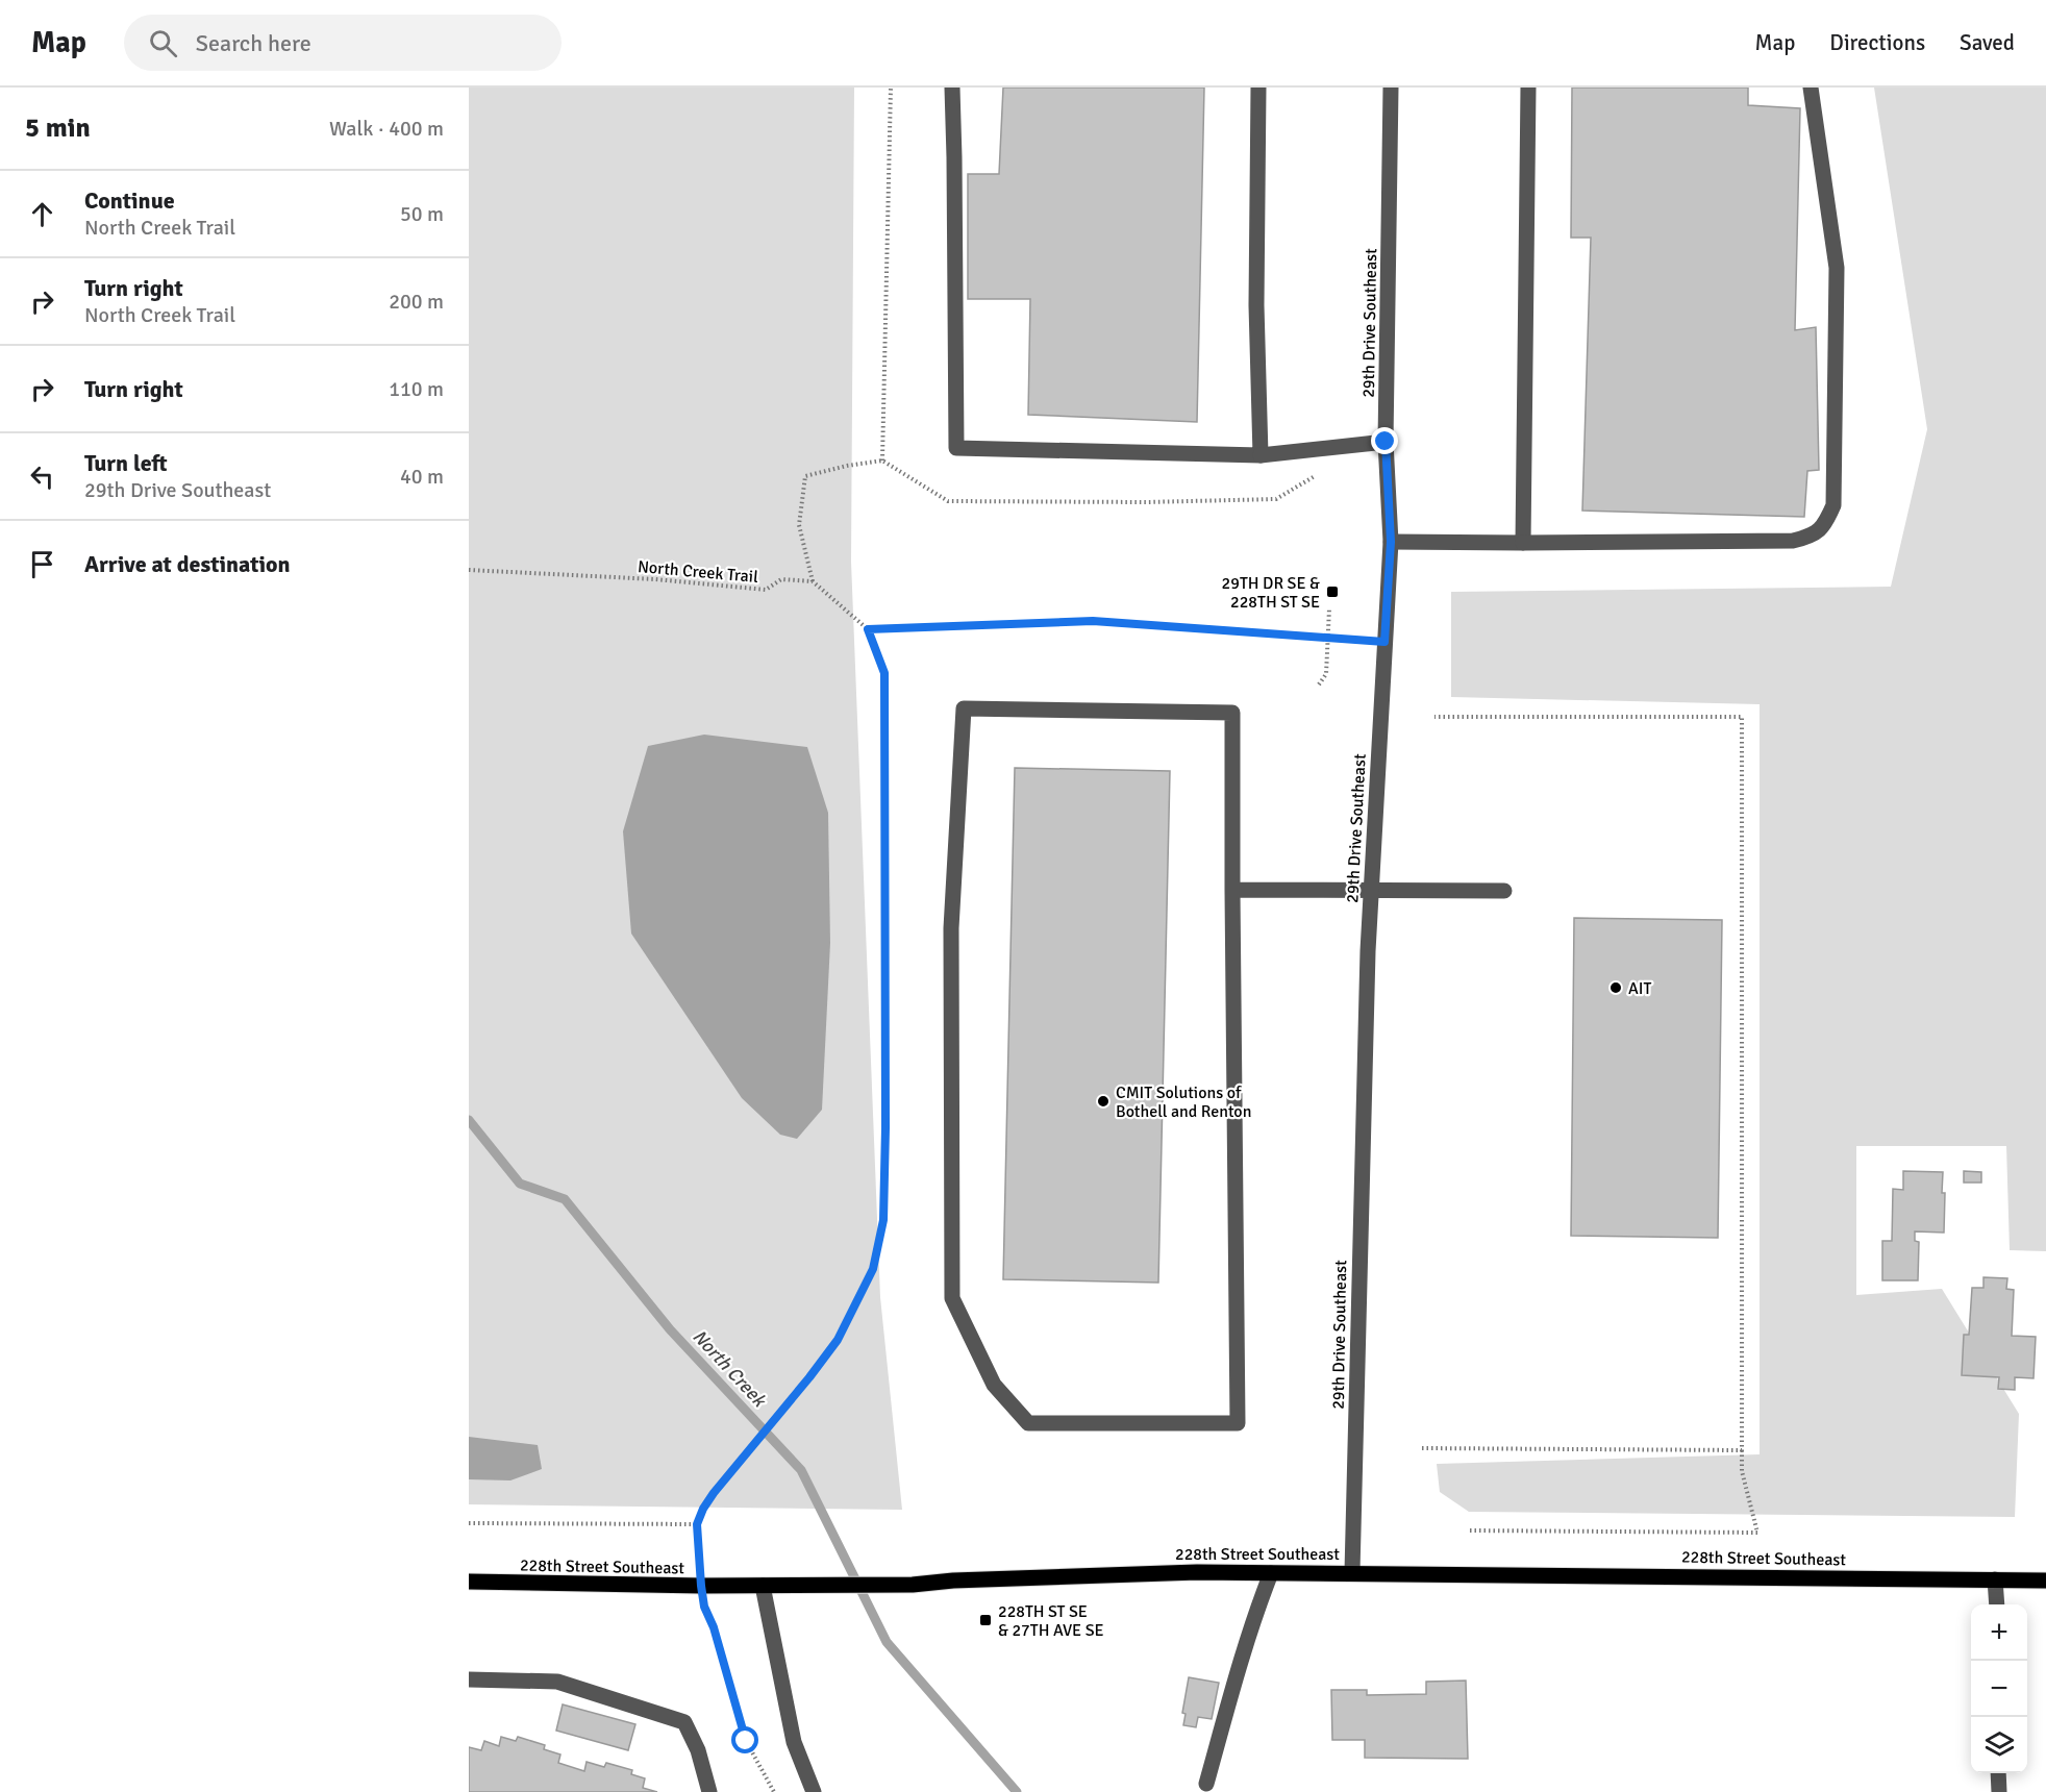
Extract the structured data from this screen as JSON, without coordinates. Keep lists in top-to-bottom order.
{
  "streets": {
    "main road": ["228th Street Southeast"],
    "street": ["29th Drive Southeast"],
    "path": ["North Creek Trail"]
  },
  "crossings": [
    ["29th Drive Southeast", "228th Street Southeast"]
  ],
  "water": ["North Creek"],
  "places": {
    "transit": ["29TH DR SE & 228TH ST SE", "228TH ST SE & 27TH AVE SE"],
    "other": ["AIT", "CMIT Solutions of Bothell and Renton"]
  },
  "page": {
    "header": "Map",
    "search": "Search here",
    "nav": ["Map", "Directions", "Saved"],
    "heading": ["5 min", "Walk · 400 m"],
    "list": [
      ["Continue", "North Creek Trail", "50 m"],
      ["Turn right", "North Creek Trail", "200 m"],
      ["Turn right", "110 m"],
      ["Turn left", "29th Drive Southeast", "40 m"],
      "Arrive at destination"
    ],
    "map_buttons": ["+", "−"]
  }
}
